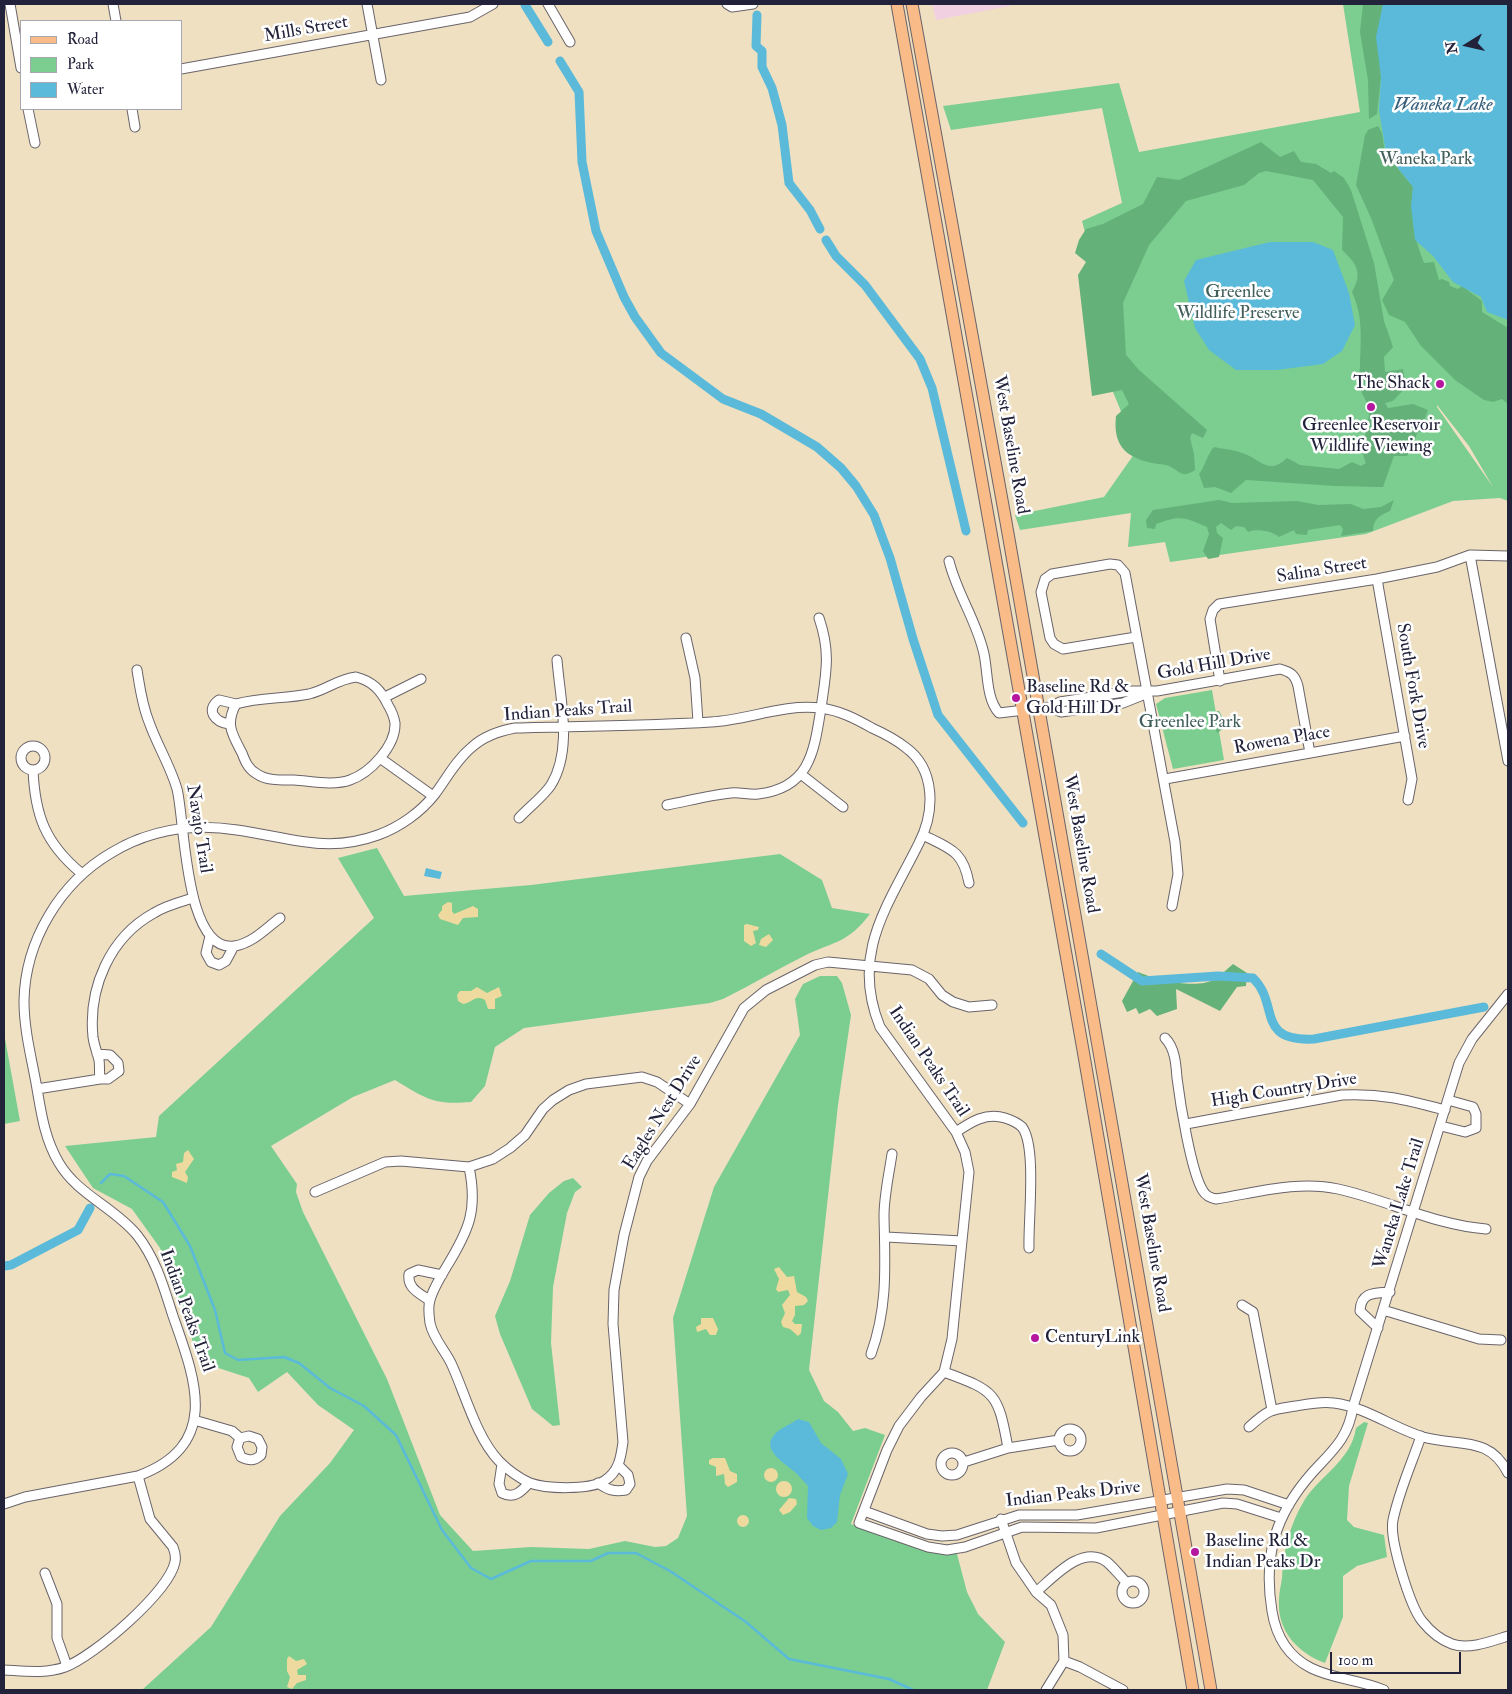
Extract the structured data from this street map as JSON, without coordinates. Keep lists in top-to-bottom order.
{
  "streets": {
    "main road": ["West Baseline Road"],
    "street": [
      "Mills Street",
      "Salina Street",
      "Gold Hill Drive",
      "South Fork Drive",
      "Indian Peaks Trail",
      "Rowena Place",
      "Navajo Trail",
      "High Country Drive",
      "Eagles Nest Drive",
      "Waneka Lake Trail",
      "Indian Peaks Drive"
    ]
  },
  "crossings": [
    ["West Baseline Road", "Gold Hill Drive"],
    ["West Baseline Road", "Indian Peaks Drive"],
    ["Salina Street", "Gold Hill Drive"],
    ["Salina Street", "South Fork Drive"],
    ["Gold Hill Drive", "Rowena Place"],
    ["South Fork Drive", "Rowena Place"],
    ["Indian Peaks Trail", "Navajo Trail"],
    ["Indian Peaks Trail", "Eagles Nest Drive"],
    ["Indian Peaks Trail", "Indian Peaks Drive"],
    ["High Country Drive", "Waneka Lake Trail"],
    ["Waneka Lake Trail", "Indian Peaks Drive"]
  ],
  "water": ["Waneka Lake"],
  "parks": ["Waneka Park", "Greenlee Wildlife Preserve", "Greenlee Park"],
  "places": [
    "The Shack",
    "Greenlee Reservoir Wildlife Viewing",
    "Baseline Rd & Gold Hill Dr",
    "CenturyLink",
    "Baseline Rd & Indian Peaks Dr"
  ],
  "legend": ["Road", "Park", "Water"],
  "scale_bar": "100 m",
  "north": "left"
}
